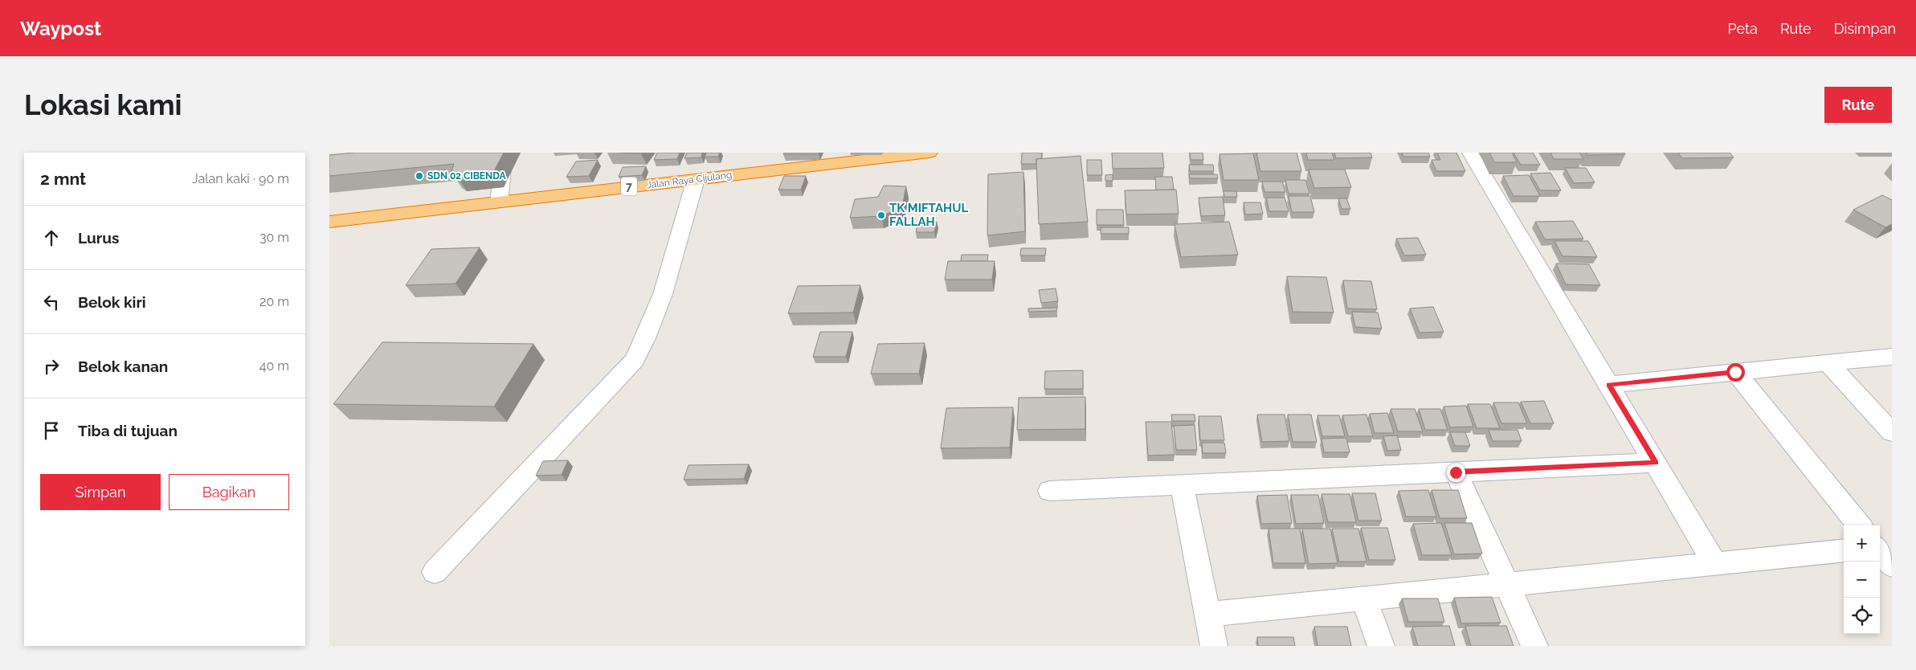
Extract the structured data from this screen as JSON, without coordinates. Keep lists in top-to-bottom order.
{
  "streets": {
    "highway": ["Jalan Raya Cijulang", "7"]
  },
  "places": ["SDN 02 CIBENDA", "TK MIFTAHUL FALLAH"],
  "page": {
    "header": "Waypost",
    "nav": ["Peta", "Rute", "Disimpan"],
    "buttons": [
      "Rute",
      ["Simpan", "Bagikan"]
    ],
    "title": "Lokasi kami",
    "heading": ["2 mnt", "Jalan kaki · 90 m"],
    "list": [
      ["Lurus", "30 m"],
      ["Belok kiri", "20 m"],
      ["Belok kanan", "40 m"],
      "Tiba di tujuan"
    ],
    "map_buttons": ["+", "−"]
  }
}
